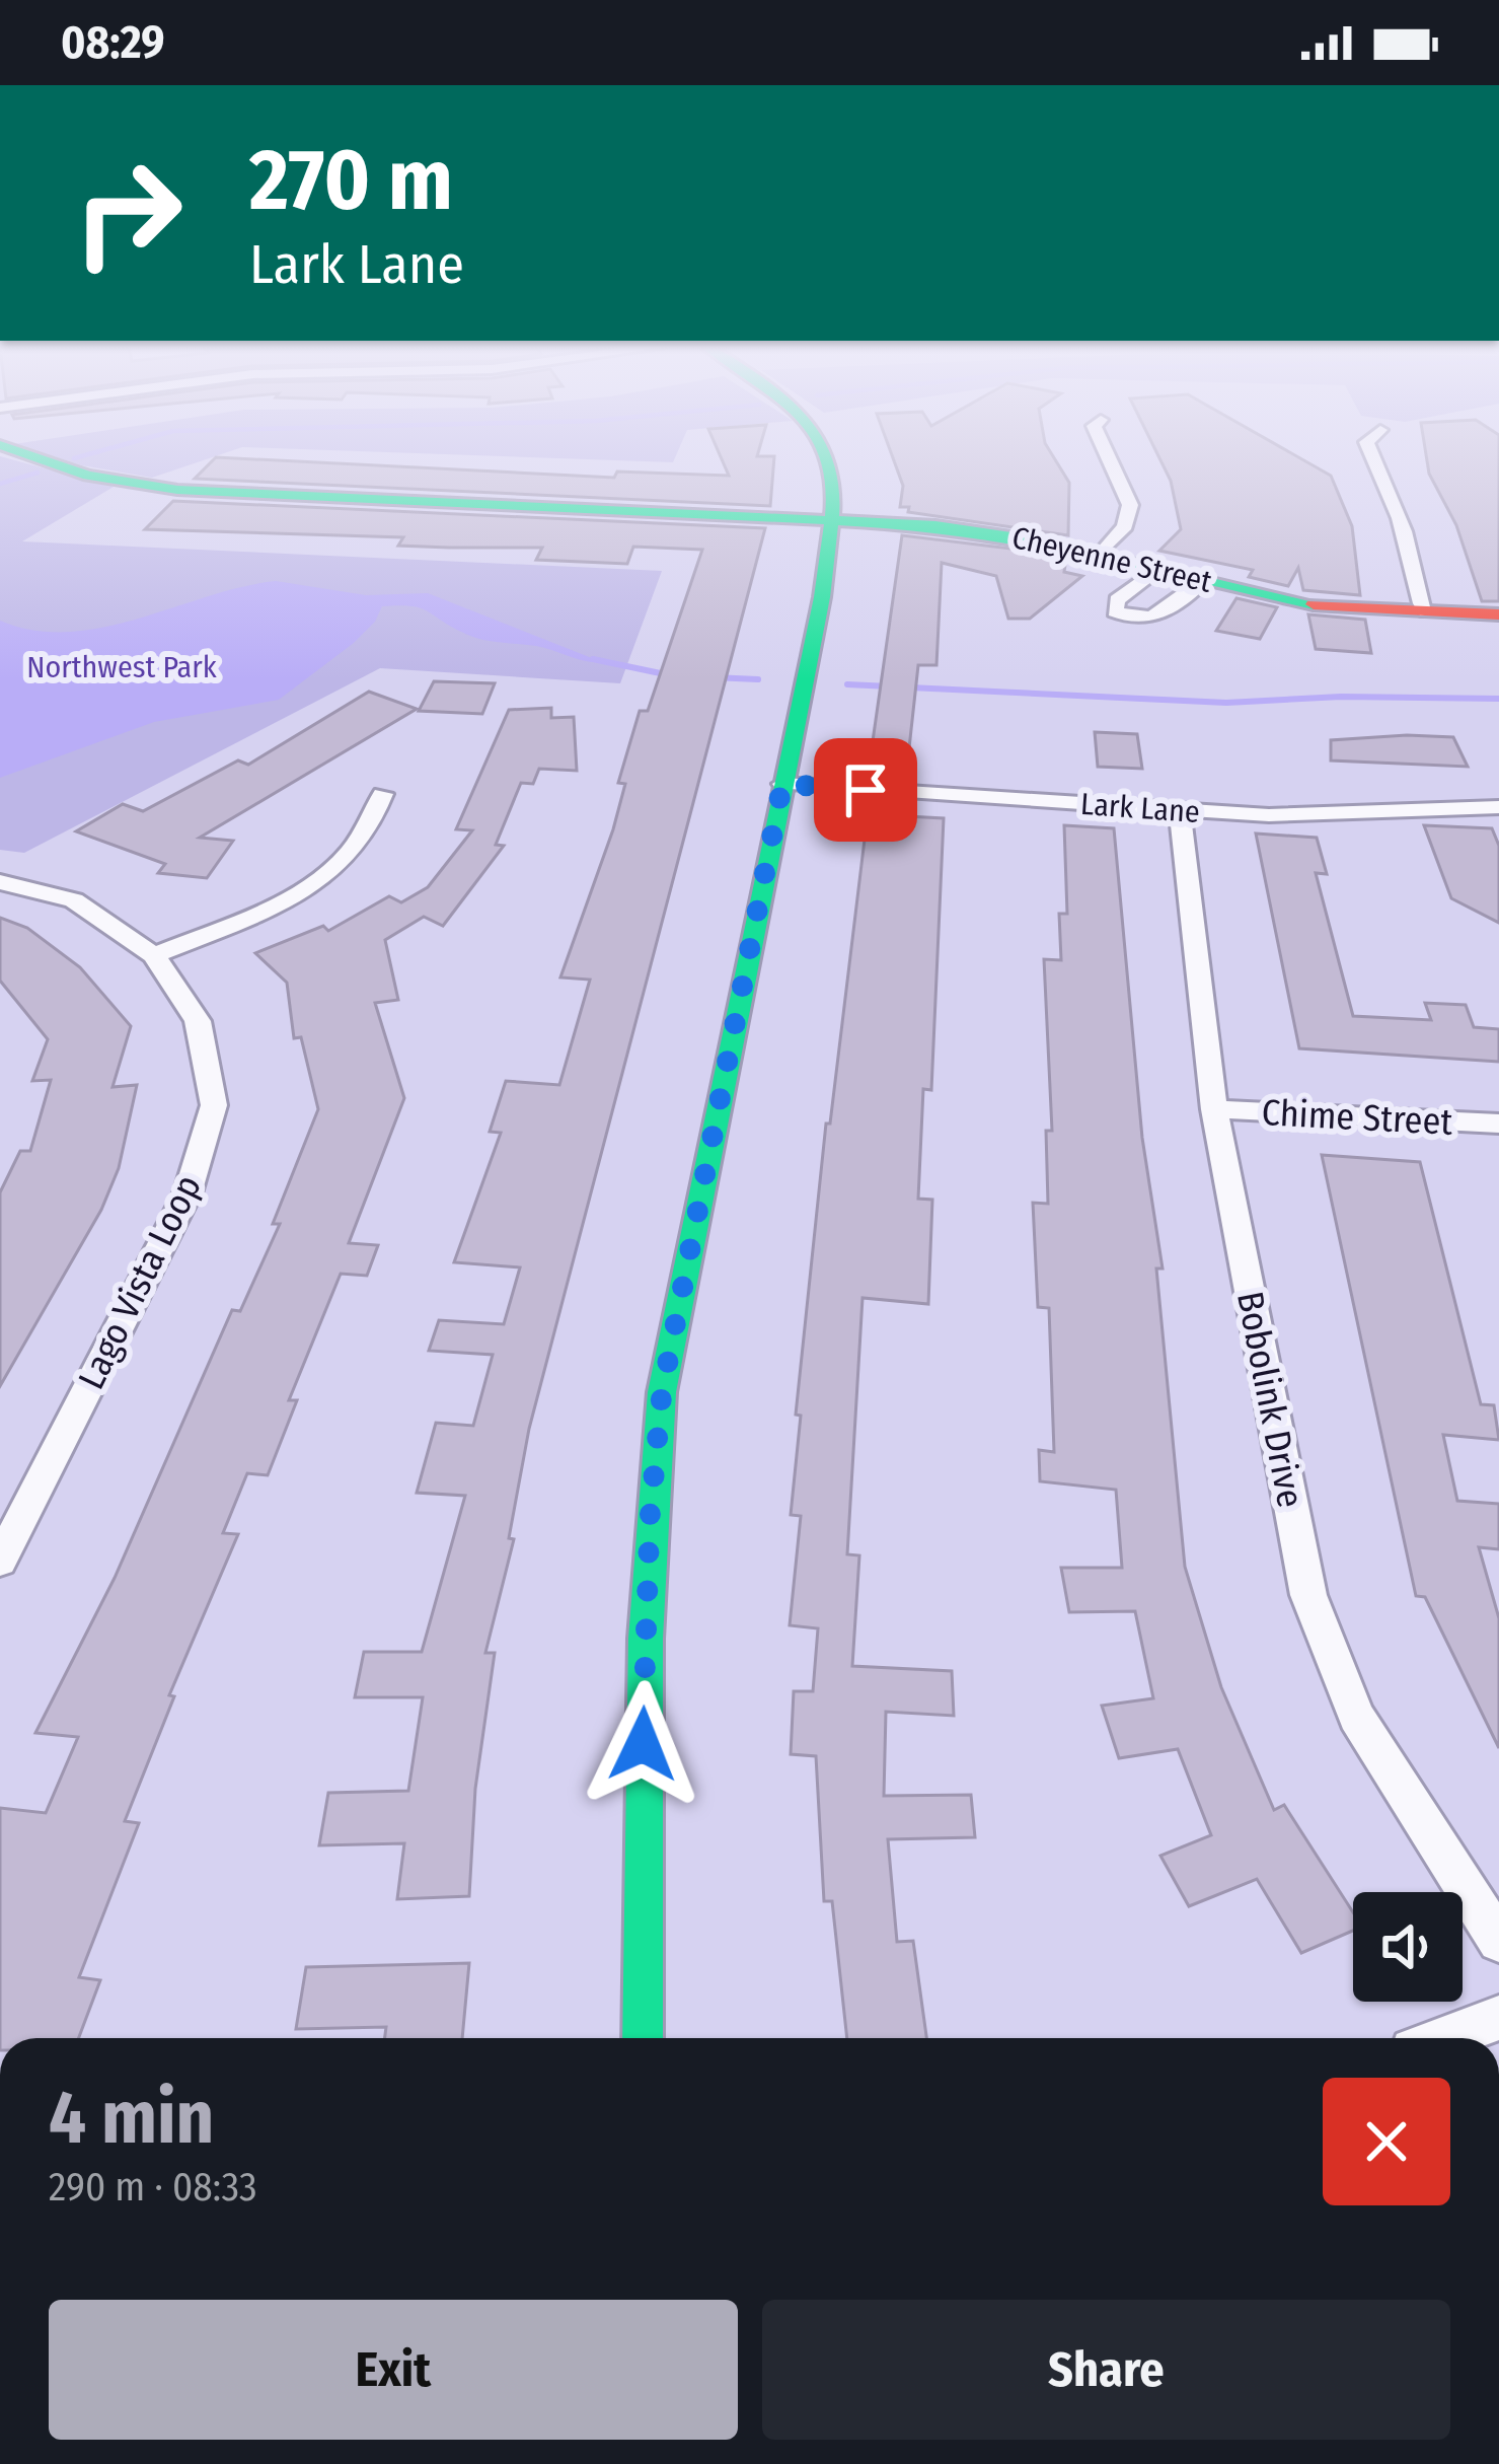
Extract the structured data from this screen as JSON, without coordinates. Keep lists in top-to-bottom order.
{
  "streets": {
    "street": [
      "Cheyenne Street",
      "Lark Lane",
      "Chime Street",
      "Lago Vista Loop",
      "Bobolink Drive"
    ]
  },
  "crossings": [
    ["Lark Lane", "Bobolink Drive"],
    ["Chime Street", "Bobolink Drive"]
  ],
  "parks": ["Northwest Park"],
  "page": {
    "status": "08:29",
    "turn": ["270 m", "Lark Lane"],
    "heading": ["4 min", "290 m · 08:33"],
    "buttons": ["Exit", "Share"]
  }
}
